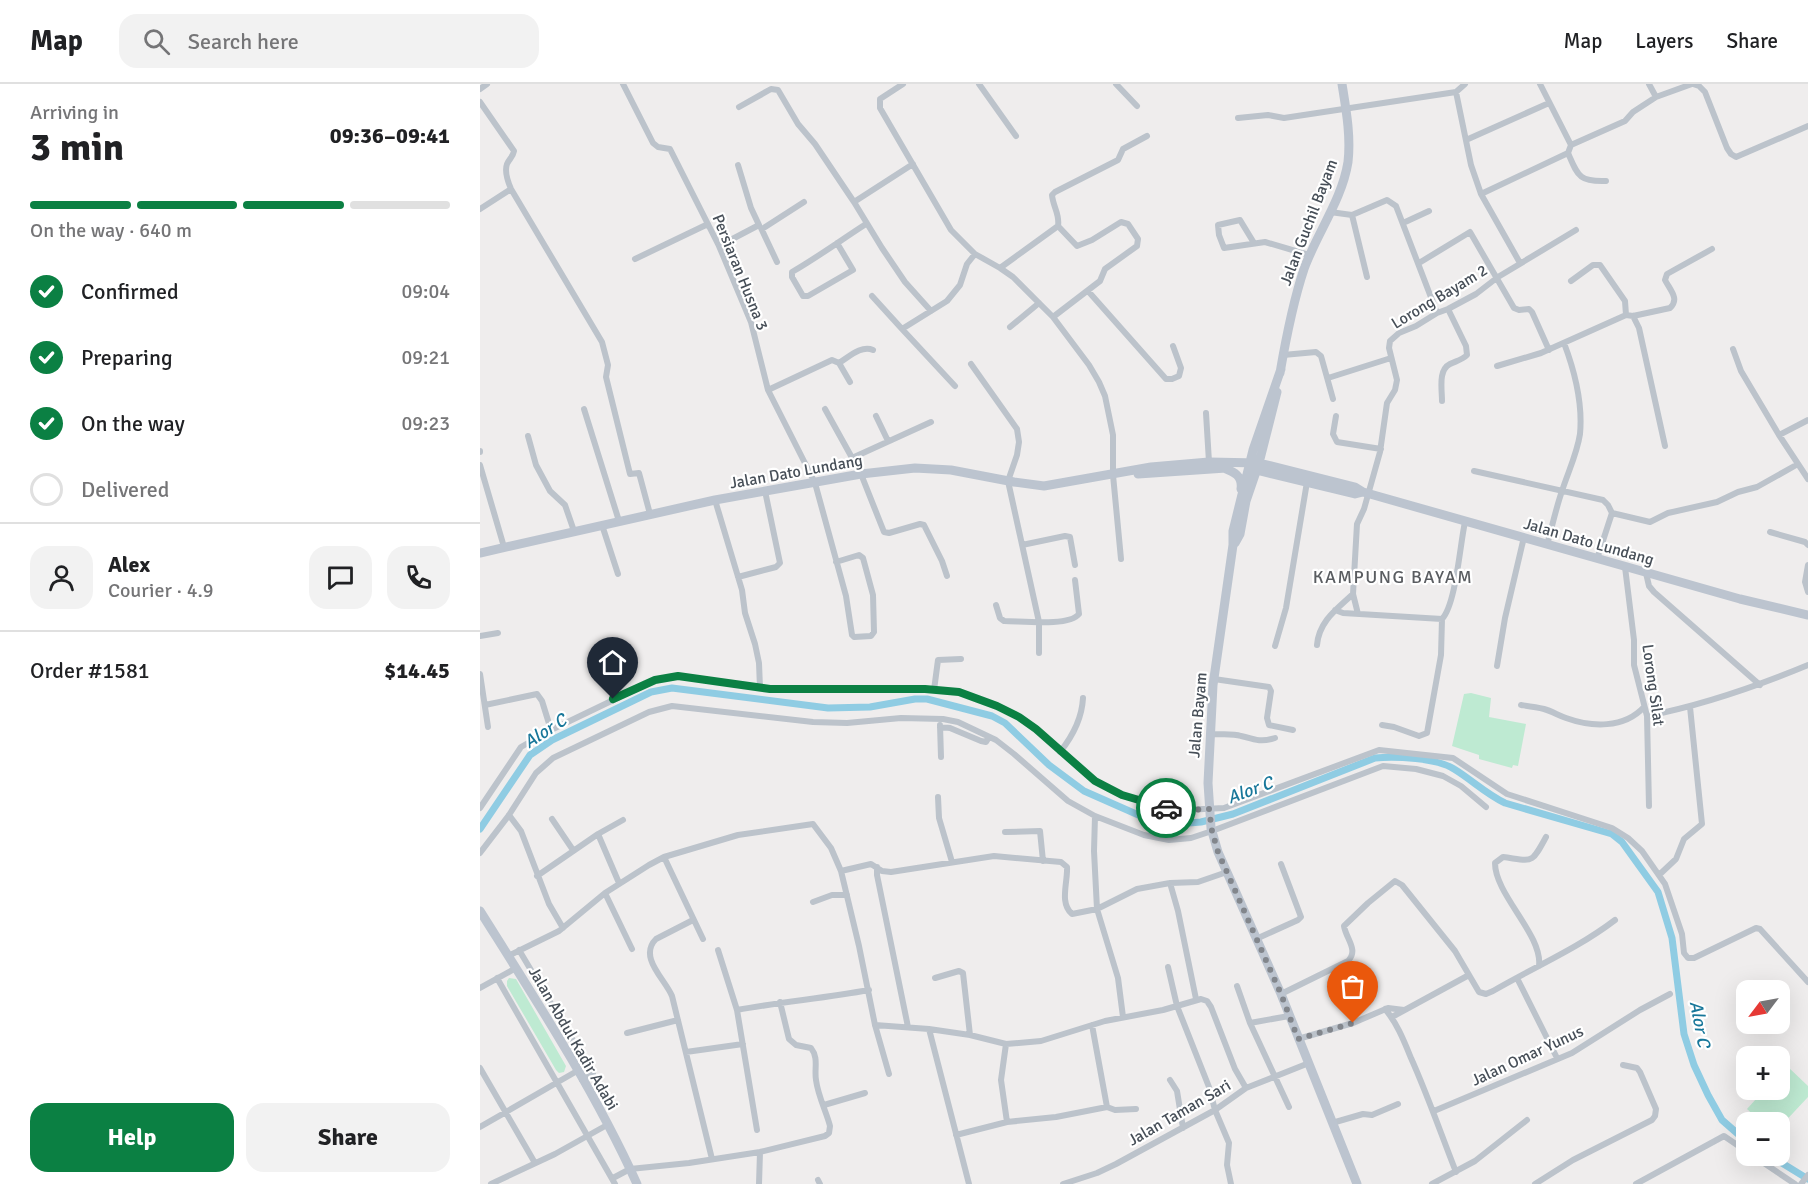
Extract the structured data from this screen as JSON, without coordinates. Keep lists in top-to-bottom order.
{
  "streets": {
    "main road": [
      "Jalan Guchil Bayam",
      "Jalan Dato Lundang",
      "Jalan Bayam",
      "Jalan Abdul Kadir Adabi"
    ],
    "street": [
      "Persiaran Husna 3",
      "Lorong Bayam 2",
      "Lorong Silat",
      "Jalan Omar Yunus",
      "Jalan Taman Sari"
    ]
  },
  "crossings": [
    ["Jalan Guchil Bayam", "Jalan Dato Lundang"],
    ["Jalan Guchil Bayam", "Jalan Bayam"],
    ["Persiaran Husna 3", "Jalan Dato Lundang"],
    ["Lorong Bayam 2", "Jalan Dato Lundang"],
    ["Jalan Dato Lundang", "Lorong Silat"],
    ["Jalan Dato Lundang", "Jalan Bayam"],
    ["Jalan Bayam", "Jalan Taman Sari"]
  ],
  "districts": ["KAMPUNG BAYAM"],
  "water": ["Alor C"],
  "north": "bottom left",
  "page": {
    "header": "Map",
    "search": "Search here",
    "nav": ["Map", "Layers", "Share"],
    "heading": ["3 min", "Arriving in", "09:36–09:41"],
    "panel": [
      "Alex",
      "Courier · 4.9",
      "Order #1581",
      "$14.45"
    ],
    "bar": "On the way · 640 m",
    "list": [
      ["Confirmed", "09:04"],
      ["Preparing", "09:21"],
      ["On the way", "09:23"],
      "Delivered"
    ],
    "map_buttons": ["+", "−"],
    "buttons": ["Help", "Share"]
  }
}
